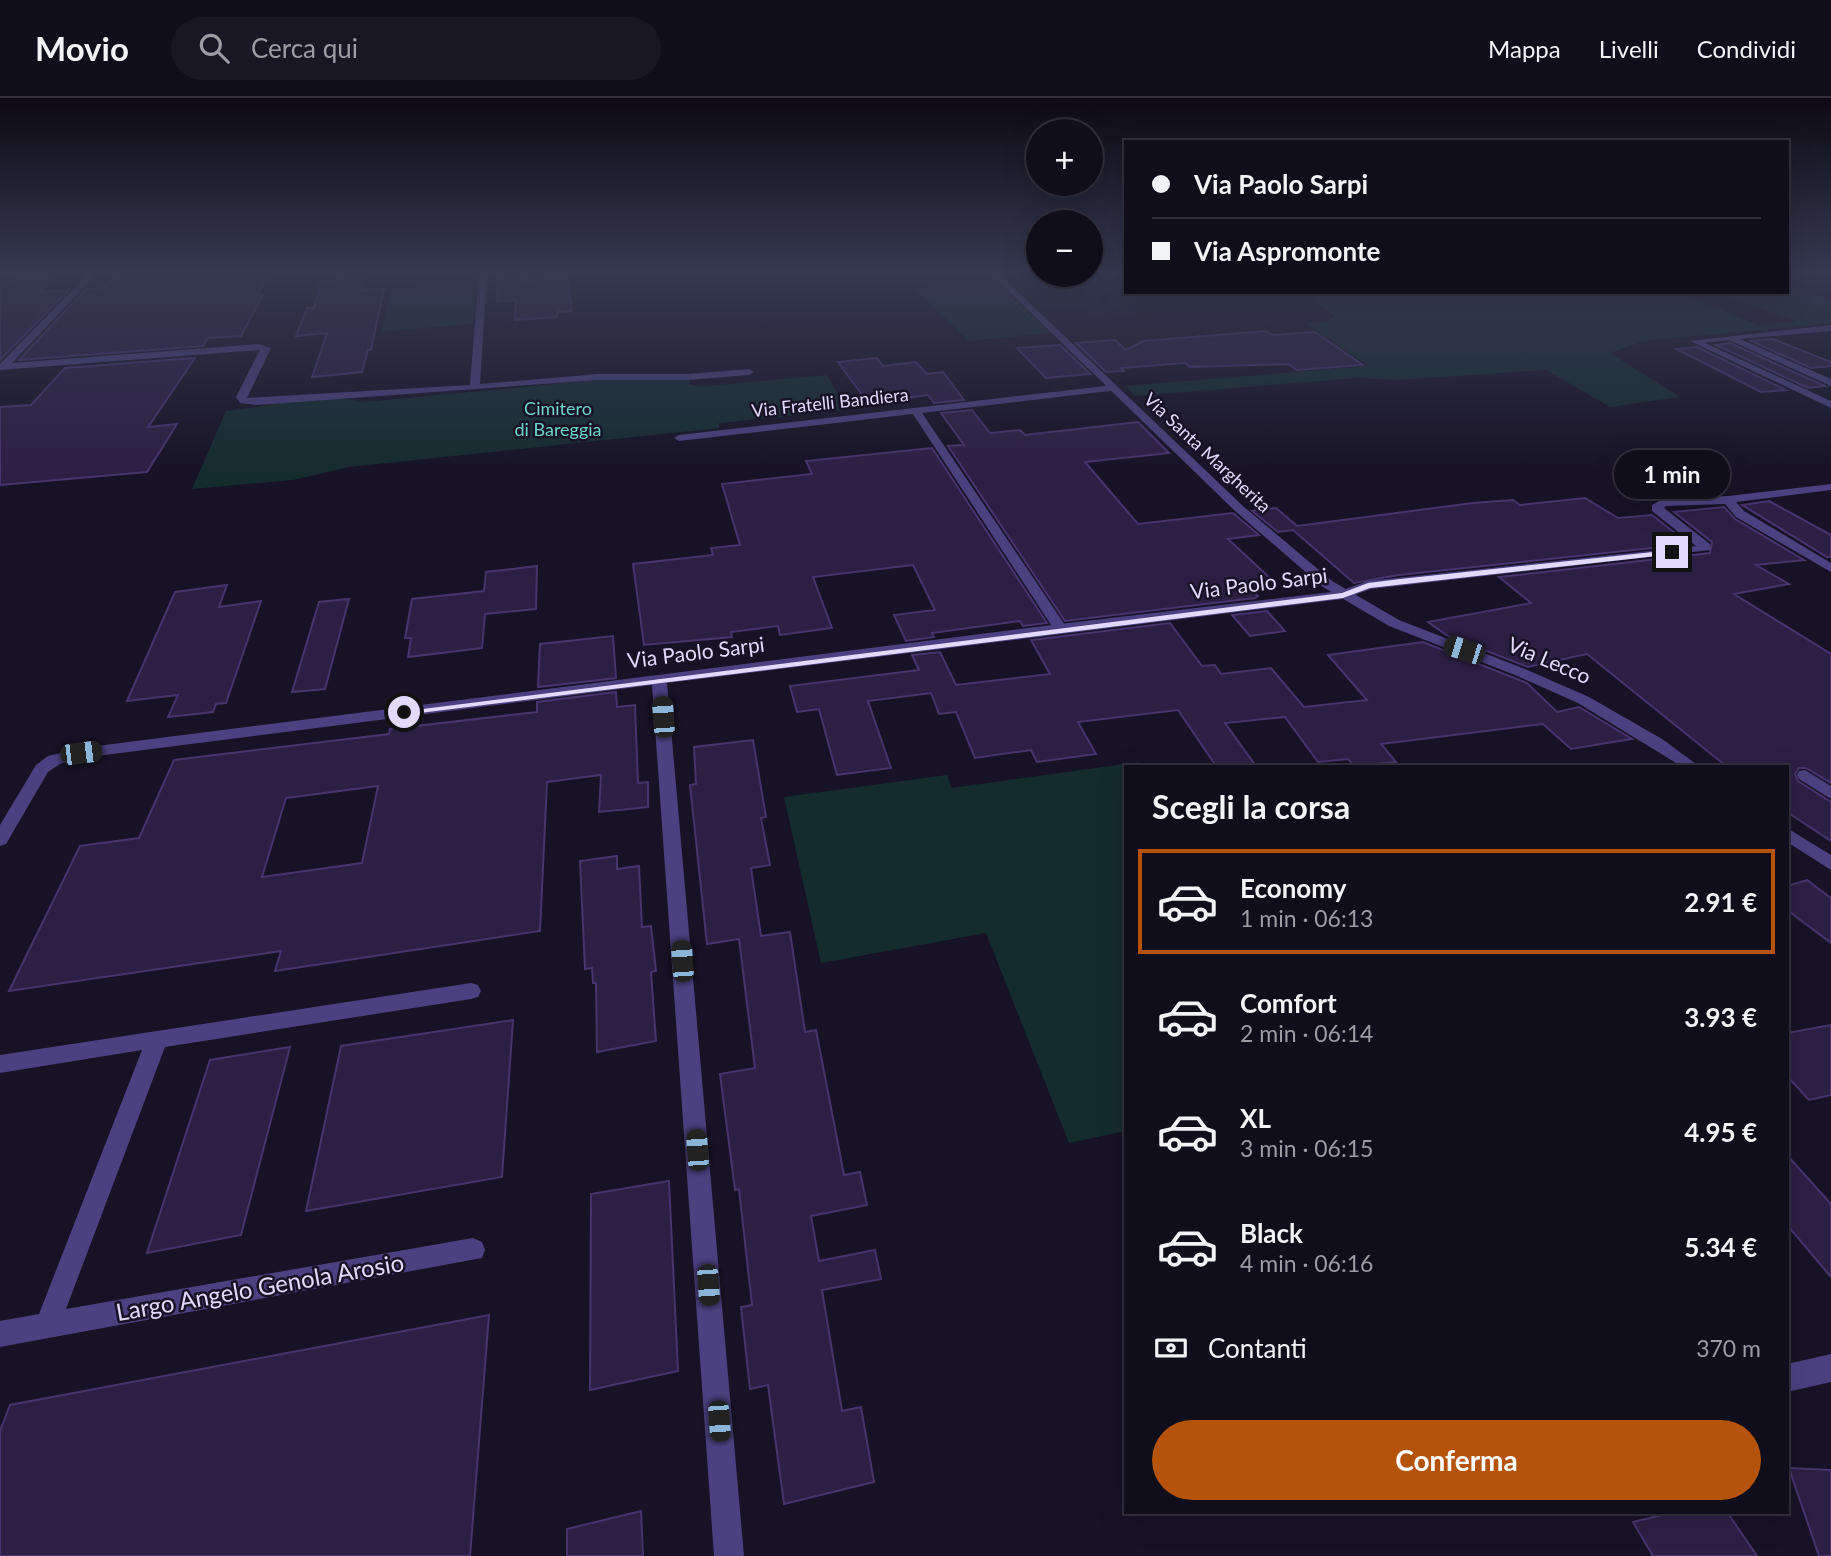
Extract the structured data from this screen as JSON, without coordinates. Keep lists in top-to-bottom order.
{
  "streets": {
    "street": [
      "Via Fratelli Bandiera",
      "Via Santa Margherita",
      "Via Paolo Sarpi",
      "Via Lecco",
      "Largo Angelo Genola Arosio"
    ]
  },
  "crossings": [
    ["Via Fratelli Bandiera", "Via Santa Margherita"],
    ["Via Santa Margherita", "Via Paolo Sarpi"],
    ["Via Santa Margherita", "Via Lecco"],
    ["Via Paolo Sarpi", "Via Lecco"]
  ],
  "parks": ["Cimitero di Bareggia"],
  "page": {
    "header": "Movio",
    "search": "Cerca qui",
    "nav": ["Mappa", "Livelli", "Condividi"],
    "map_buttons": ["+", "−"],
    "banner": ["Via Paolo Sarpi", "Via Aspromonte"],
    "bubble": "1 min",
    "heading": "Scegli la corsa",
    "list": [
      {
        "name": "Economy",
        "note": "1 min · 06:13",
        "value": "2.91 €"
      },
      {
        "name": "Comfort",
        "note": "2 min · 06:14",
        "value": "3.93 €"
      },
      {
        "name": "XL",
        "note": "3 min · 06:15",
        "value": "4.95 €"
      },
      {
        "name": "Black",
        "note": "4 min · 06:16",
        "value": "5.34 €"
      }
    ],
    "pay": ["Contanti", "370 m"],
    "buttons": "Conferma"
  }
}
